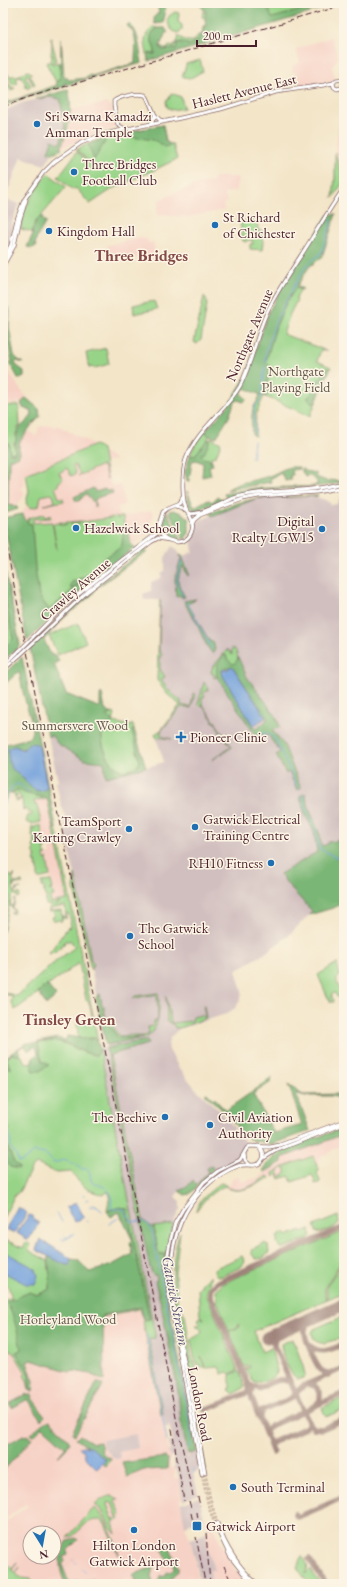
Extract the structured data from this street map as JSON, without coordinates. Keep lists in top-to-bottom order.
{
  "streets": {
    "main road": [
      "Haslett Avenue East",
      "Northgate Avenue",
      "Crawley Avenue",
      "London Road"
    ]
  },
  "crossings": [
    ["Northgate Avenue", "Crawley Avenue"]
  ],
  "districts": ["Three Bridges", "Tinsley Green"],
  "water": ["Gatwick Stream"],
  "parks": ["Northgate Playing Field", "Summersvere Wood", "Horleyland Wood"],
  "places": {
    "other": [
      "Sri Swarna Kamadzi Amman Temple",
      "Three Bridges Football Club",
      "St Richard of Chichester",
      "Kingdom Hall",
      "Hazelwick School",
      "Digital Realty LGW15",
      "Gatwick Electrical Training Centre",
      "TeamSport Karting Crawley",
      "RH10 Fitness",
      "The Gatwick School",
      "The Beehive",
      "Civil Aviation Authority",
      "South Terminal",
      "Hilton London Gatwick Airport"
    ],
    "health": ["Pioneer Clinic"],
    "transit": ["Gatwick Airport"]
  },
  "scale_bar": "200 m",
  "north": "bottom"
}
